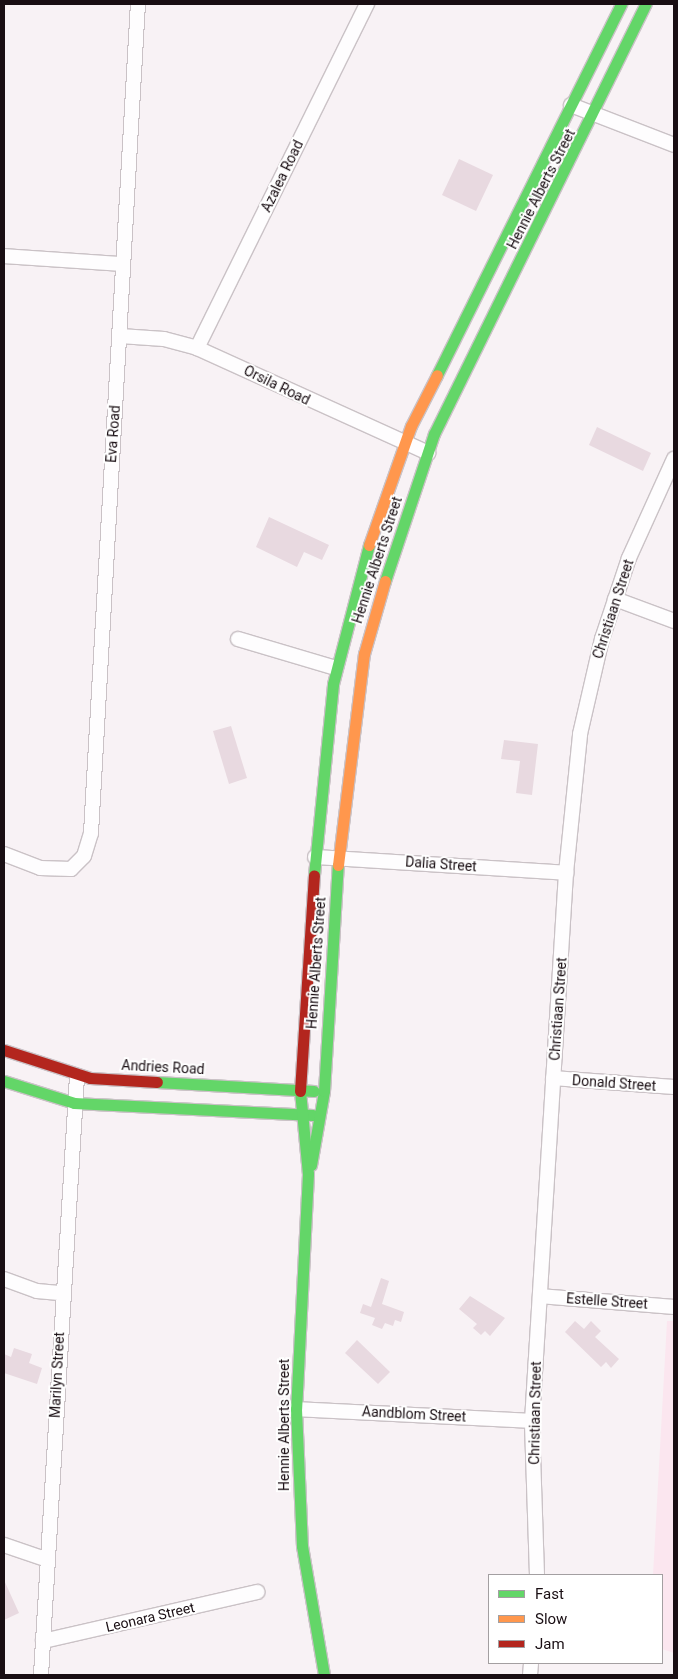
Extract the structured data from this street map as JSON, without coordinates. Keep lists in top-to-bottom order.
{
  "streets": {
    "street": [
      "Azalea Road",
      "Hennie Alberts Street",
      "Orsila Road",
      "Eva Road",
      "Christiaan Street",
      "Dalia Street",
      "Andries Road",
      "Donald Street",
      "Estelle Street",
      "Marilyn Street",
      "Aandblom Street",
      "Leonara Street"
    ]
  },
  "crossings": [
    ["Azalea Road", "Orsila Road"],
    ["Hennie Alberts Street", "Orsila Road"],
    ["Hennie Alberts Street", "Dalia Street"],
    ["Hennie Alberts Street", "Andries Road"],
    ["Hennie Alberts Street", "Aandblom Street"],
    ["Orsila Road", "Eva Road"],
    ["Christiaan Street", "Dalia Street"],
    ["Christiaan Street", "Donald Street"],
    ["Christiaan Street", "Estelle Street"],
    ["Christiaan Street", "Aandblom Street"],
    ["Andries Road", "Marilyn Street"],
    ["Marilyn Street", "Leonara Street"]
  ],
  "legend": ["Fast", "Slow", "Jam"]
}
